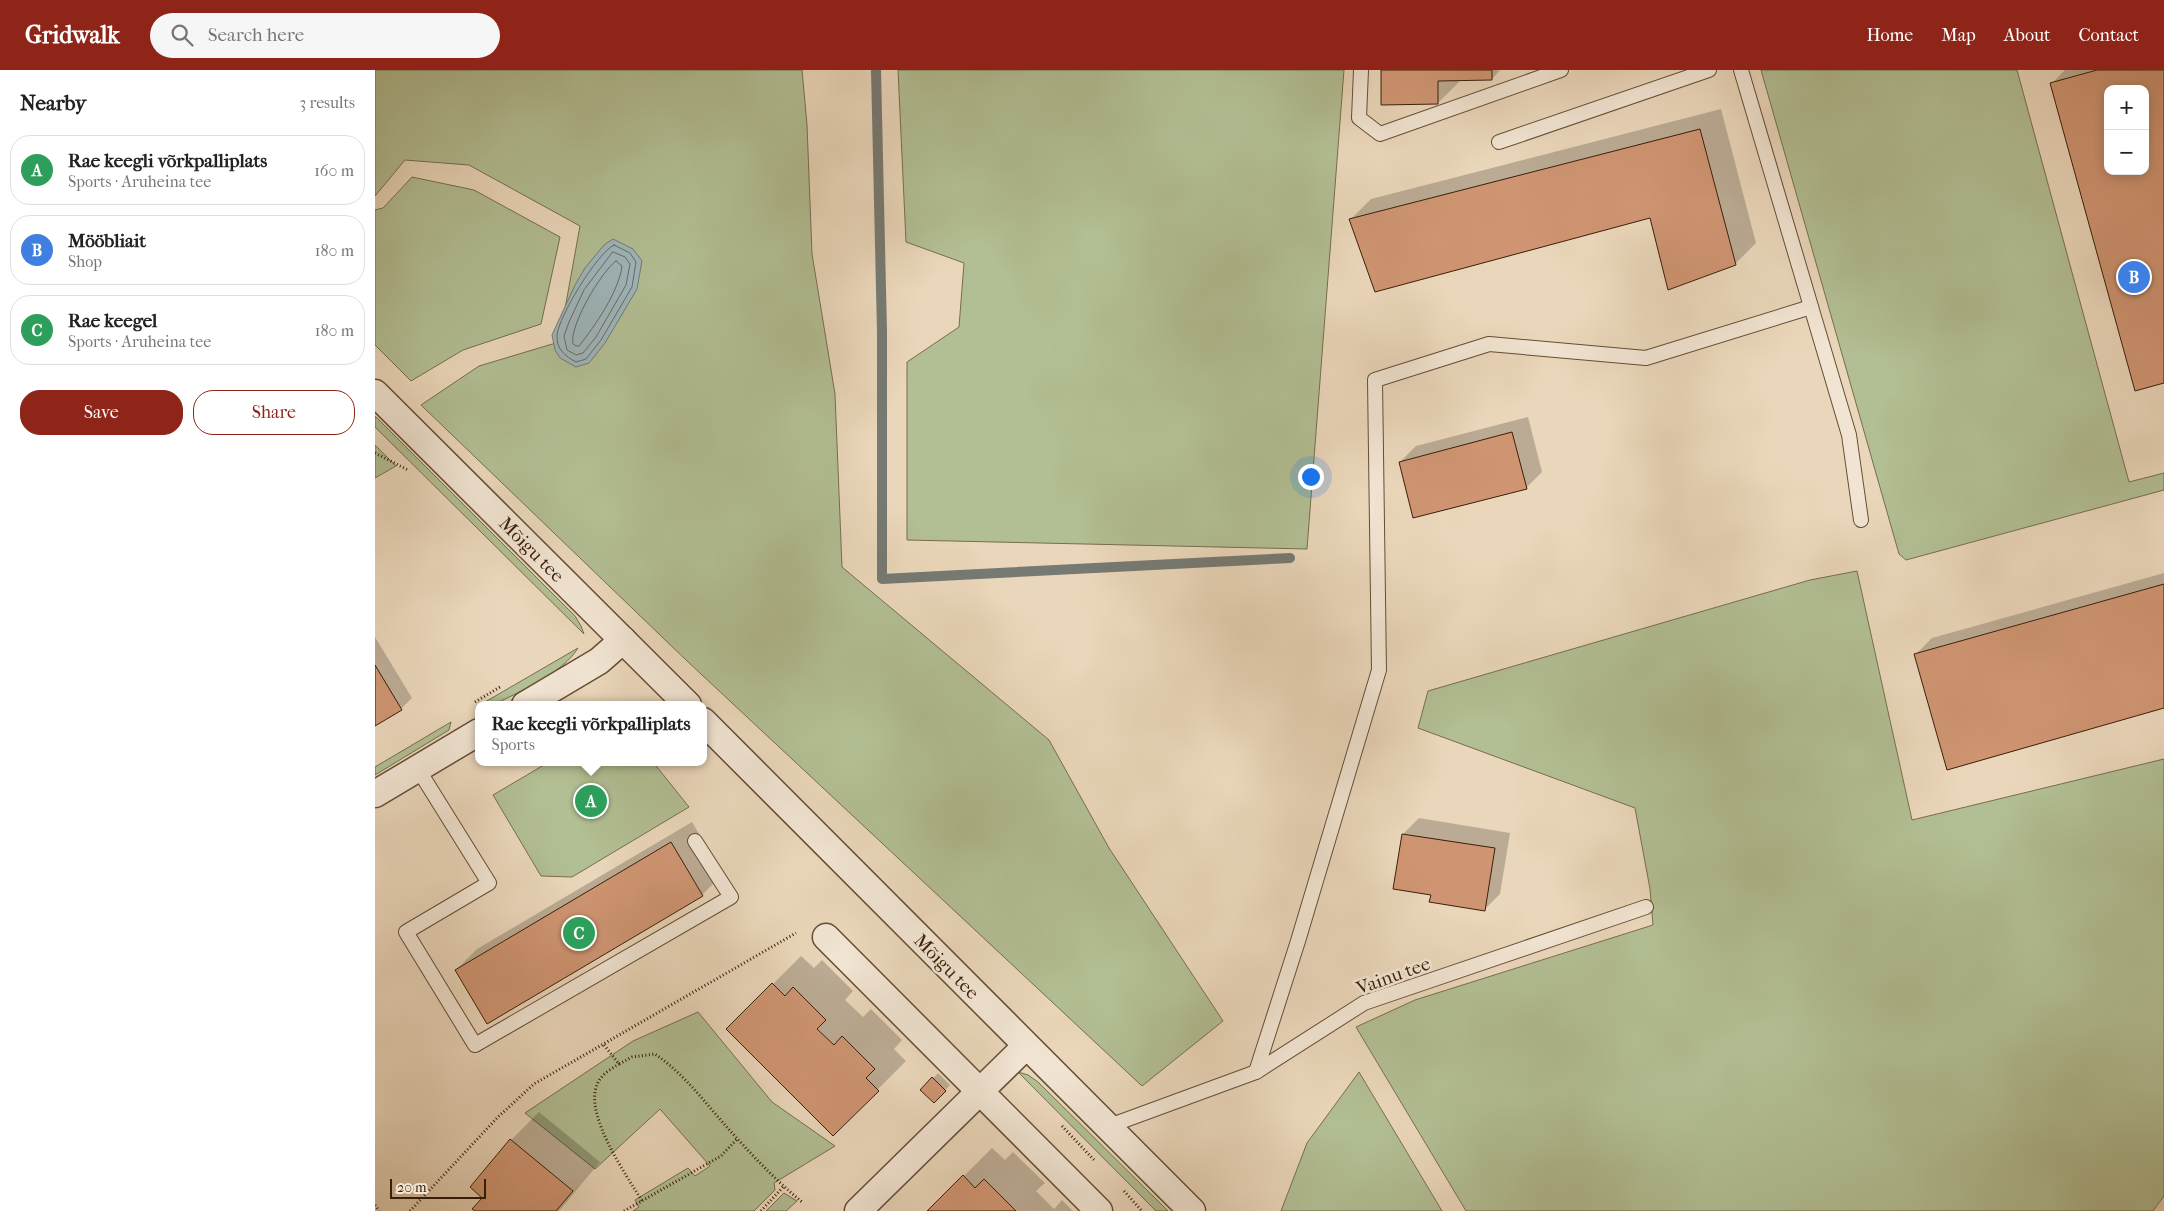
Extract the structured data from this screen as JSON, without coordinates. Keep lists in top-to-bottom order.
{
  "streets": {
    "street": ["Mõigu tee"],
    "lane": ["Vainu tee"]
  },
  "crossings": [
    ["Mõigu tee", "Vainu tee"]
  ],
  "scale_bar": "20 m",
  "page": {
    "header": "Gridwalk",
    "search": "Search here",
    "nav": [
      "Home",
      "Map",
      "About",
      "Contact"
    ],
    "heading": ["Nearby", "3 results"],
    "map_buttons": ["+", "−"],
    "list": [
      {
        "mark": "A",
        "name": "Rae keegli võrkpalliplats",
        "note": "Sports · Aruheina tee",
        "value": "160 m"
      },
      {
        "mark": "B",
        "name": "Mööbliait",
        "note": "Shop",
        "value": "180 m"
      },
      {
        "mark": "C",
        "name": "Rae keegel",
        "note": "Sports · Aruheina tee",
        "value": "180 m"
      }
    ],
    "pins": ["B", "A", "C"],
    "buttons": ["Save", "Share"],
    "popup": ["Rae keegli võrkpalliplats", "Sports"],
    "scale": "20 m"
  }
}
